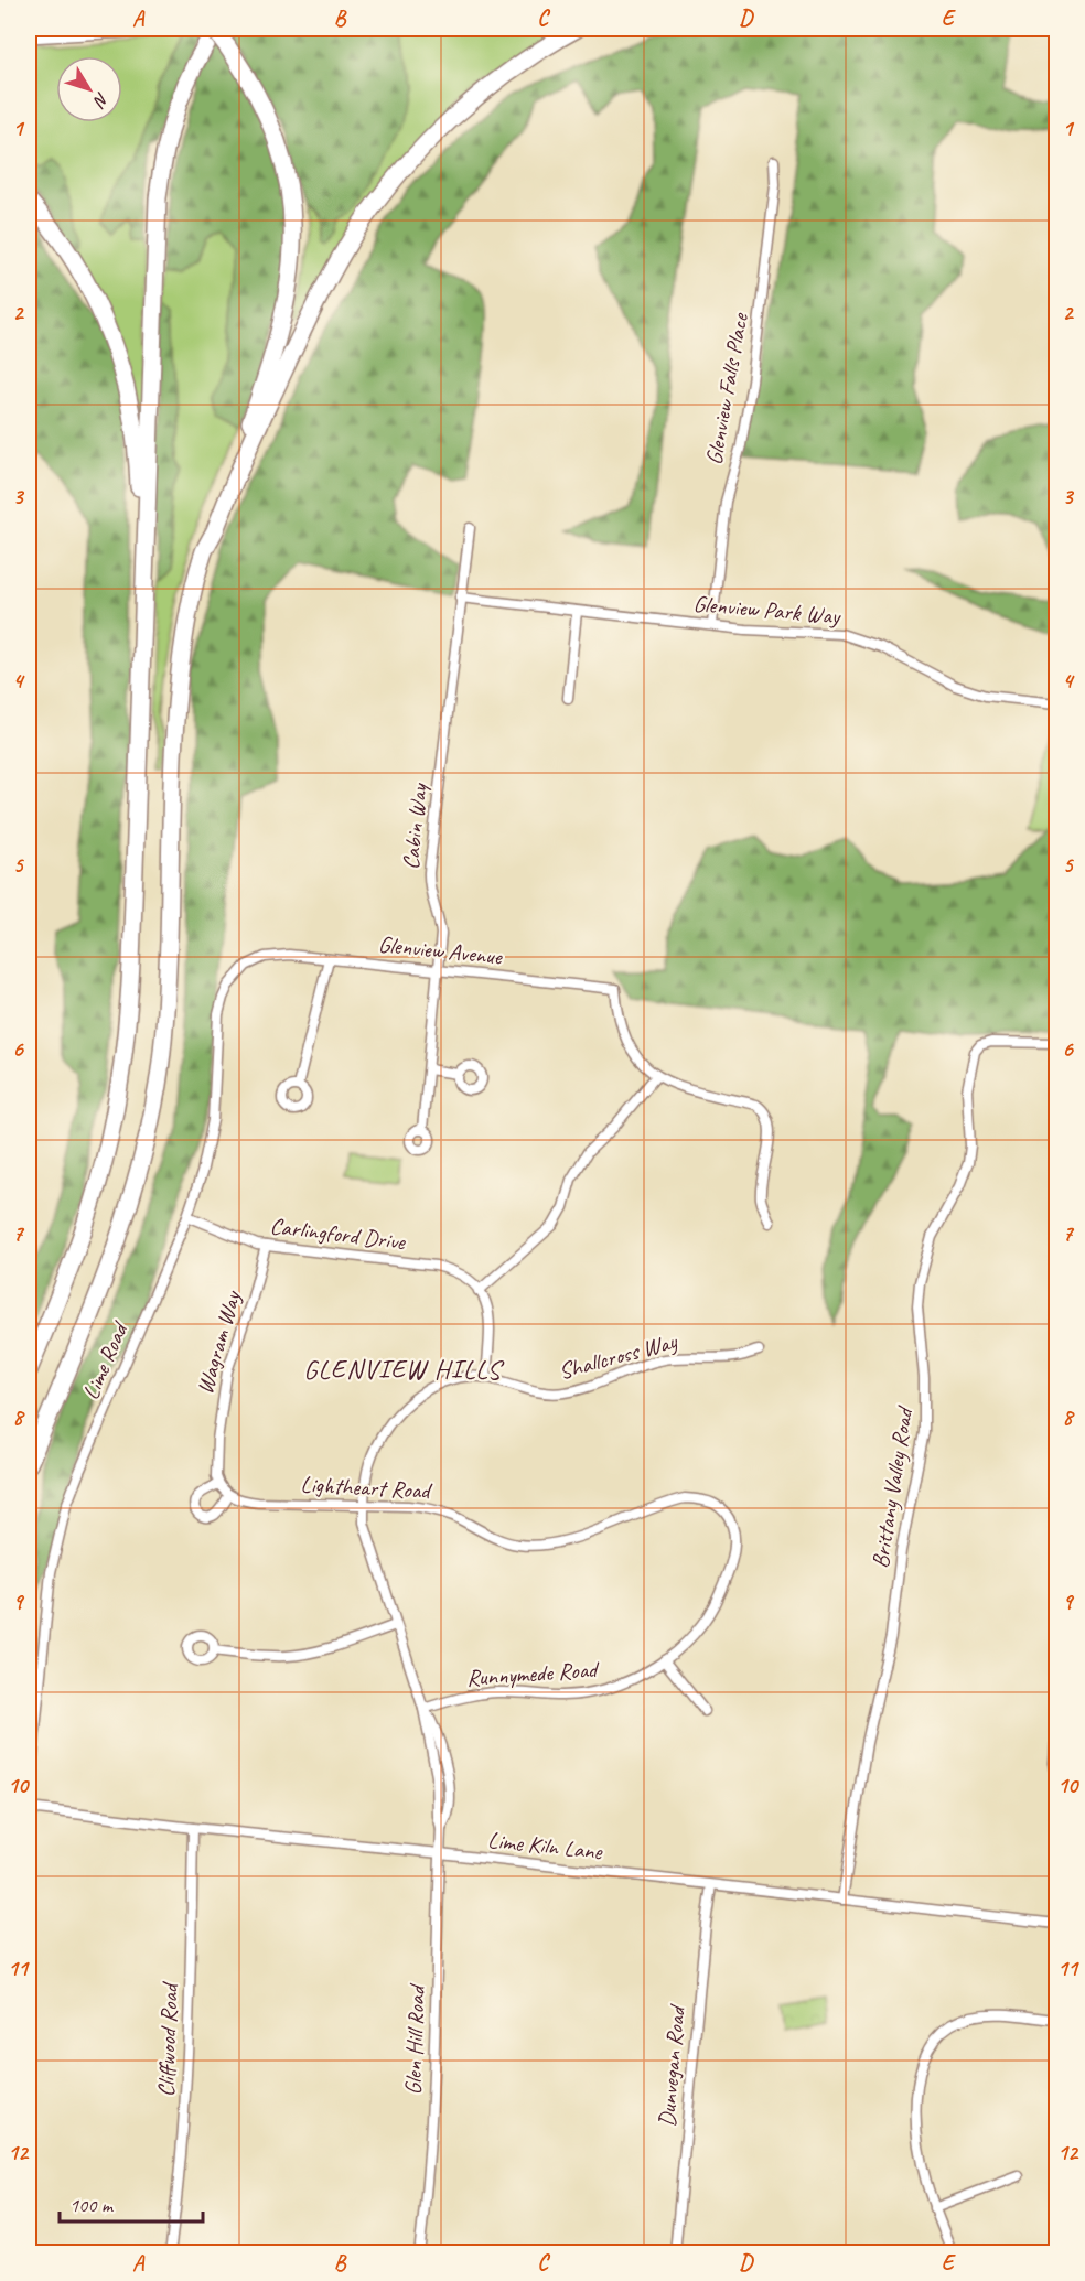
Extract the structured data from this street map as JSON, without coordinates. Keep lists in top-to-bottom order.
{
  "streets": {
    "street": [
      "Glenview Falls Place",
      "Glenview Park Way",
      "Cabin Way",
      "Glenview Avenue",
      "Carlingford Drive",
      "Wagram Way",
      "Shallcross Way",
      "Lime Road",
      "Lightheart Road",
      "Brittany Valley Road",
      "Runnymede Road",
      "Lime Kiln Lane",
      "Cliffwood Road",
      "Glen Hill Road",
      "Dunvegan Road"
    ]
  },
  "crossings": [
    ["Glenview Falls Place", "Glenview Park Way"],
    ["Glenview Park Way", "Cabin Way"],
    ["Cabin Way", "Glenview Avenue"],
    ["Glenview Avenue", "Lime Road"],
    ["Carlingford Drive", "Wagram Way"],
    ["Carlingford Drive", "Lime Road"],
    ["Wagram Way", "Lightheart Road"],
    ["Shallcross Way", "Glen Hill Road"],
    ["Lightheart Road", "Runnymede Road"],
    ["Lightheart Road", "Glen Hill Road"],
    ["Brittany Valley Road", "Lime Kiln Lane"],
    ["Runnymede Road", "Glen Hill Road"],
    ["Lime Kiln Lane", "Cliffwood Road"],
    ["Lime Kiln Lane", "Glen Hill Road"],
    ["Lime Kiln Lane", "Dunvegan Road"]
  ],
  "districts": ["GLENVIEW HILLS"],
  "scale_bar": "100 m",
  "north": "bottom right",
  "grid": {
    "columns": [
      "A",
      "B",
      "C",
      "D",
      "E"
    ],
    "rows": [
      "1",
      "2",
      "3",
      "4",
      "5",
      "6",
      "7",
      "8",
      "9",
      "10",
      "11",
      "12"
    ]
  }
}
